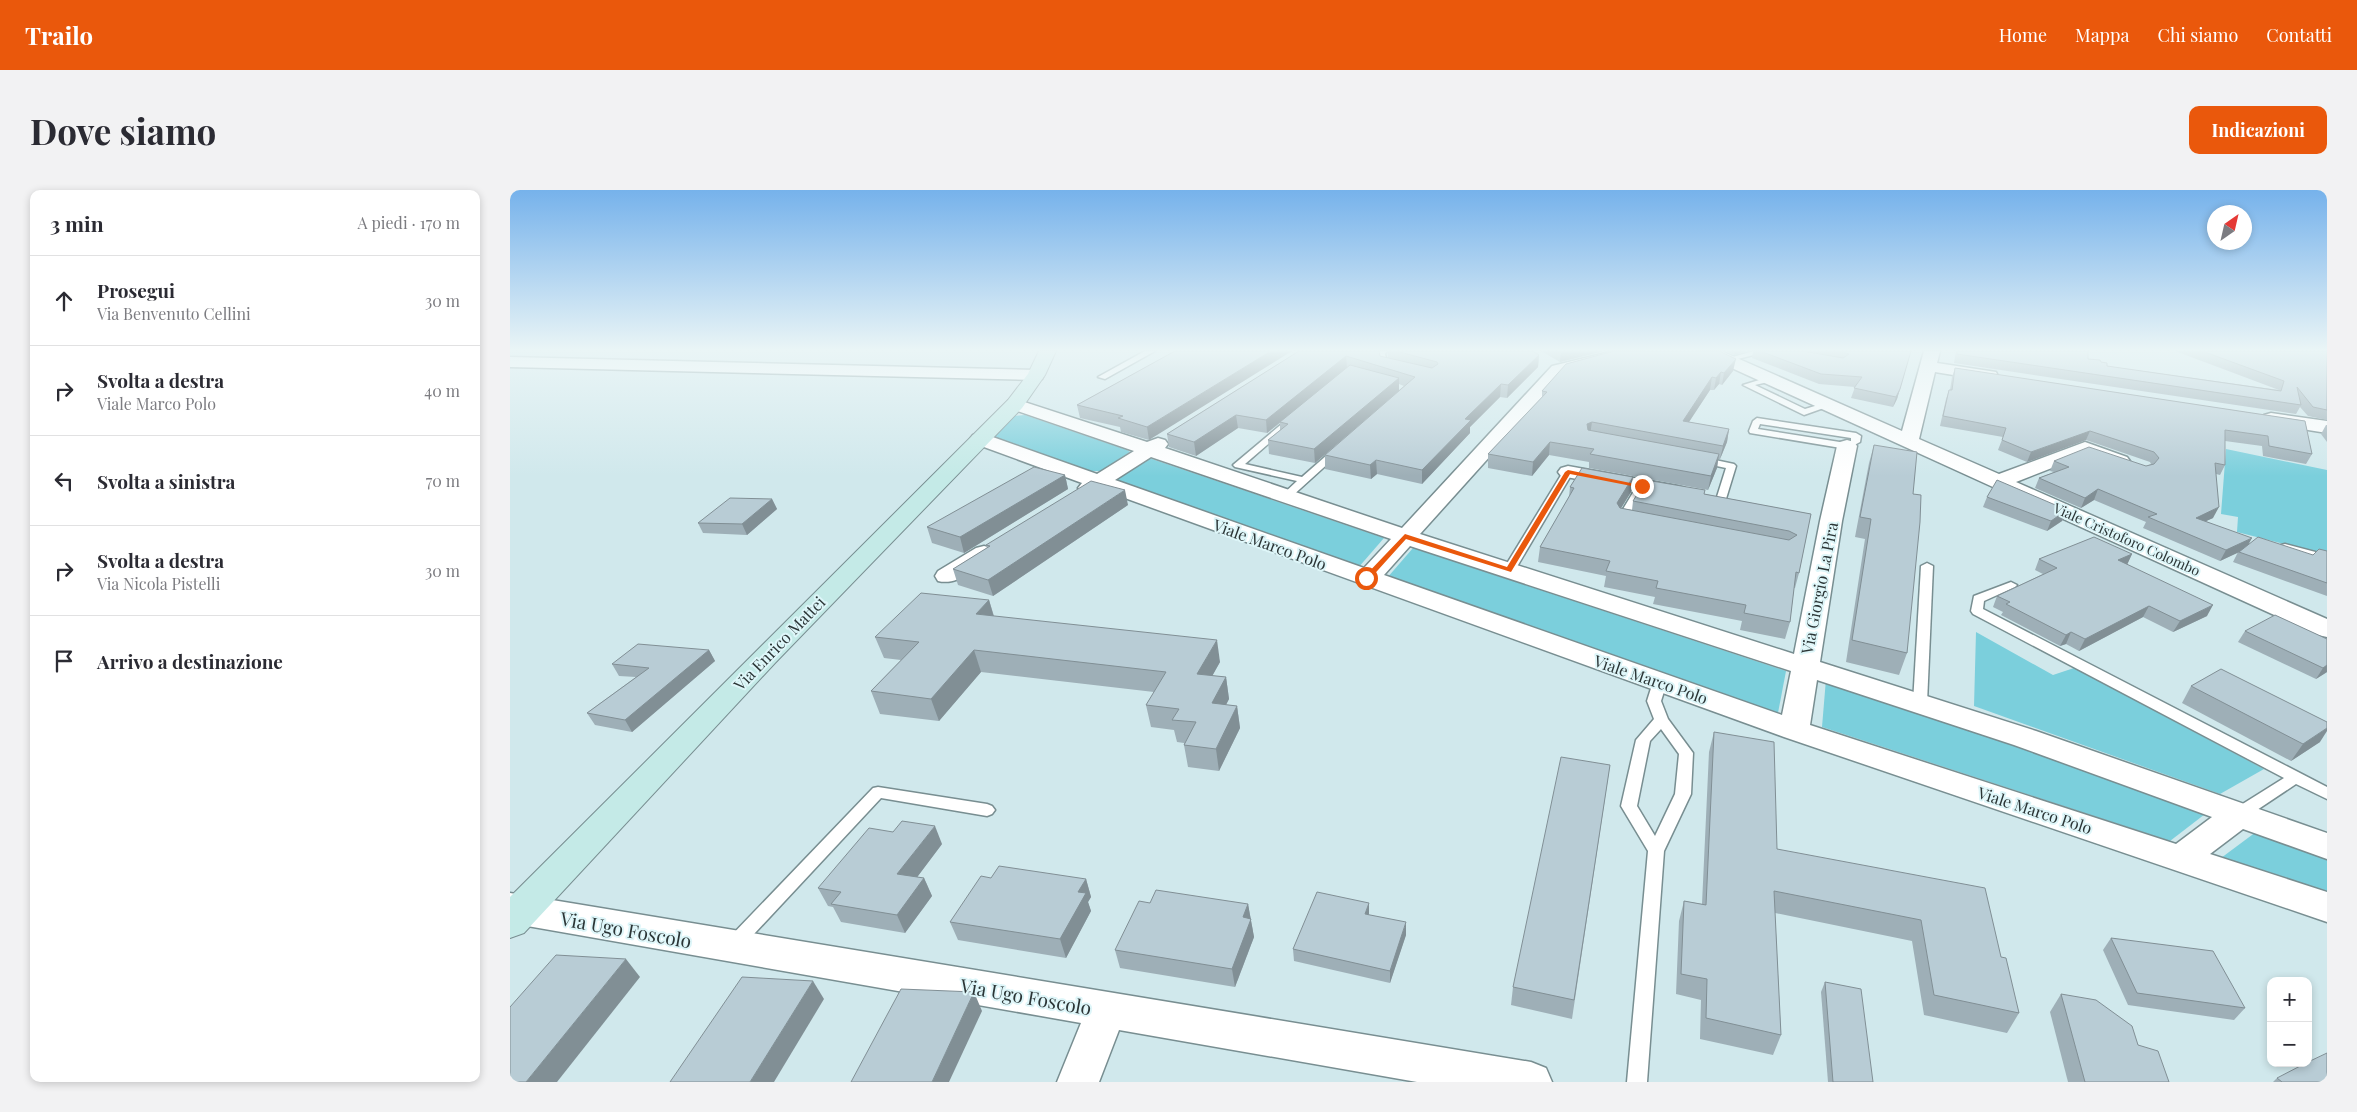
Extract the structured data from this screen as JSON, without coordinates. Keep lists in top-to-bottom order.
{
  "streets": {
    "main road": ["Via Enrico Mattei"],
    "street": [
      "Viale Cristoforo Colombo",
      "Viale Marco Polo",
      "Via Giorgio La Pira",
      "Via Ugo Foscolo"
    ]
  },
  "crossings": [
    ["Viale Marco Polo", "Via Giorgio La Pira"],
    ["Viale Marco Polo", "Via Enrico Mattei"],
    ["Via Enrico Mattei", "Via Ugo Foscolo"]
  ],
  "north": "top right",
  "page": {
    "header": "Trailo",
    "nav": [
      "Home",
      "Mappa",
      "Chi siamo",
      "Contatti"
    ],
    "buttons": "Indicazioni",
    "title": "Dove siamo",
    "heading": ["3 min", "A piedi · 170 m"],
    "list": [
      ["Prosegui", "Via Benvenuto Cellini", "30 m"],
      ["Svolta a destra", "Viale Marco Polo", "40 m"],
      ["Svolta a sinistra", "70 m"],
      ["Svolta a destra", "Via Nicola Pistelli", "30 m"],
      "Arrivo a destinazione"
    ],
    "map_buttons": ["+", "−"]
  }
}
